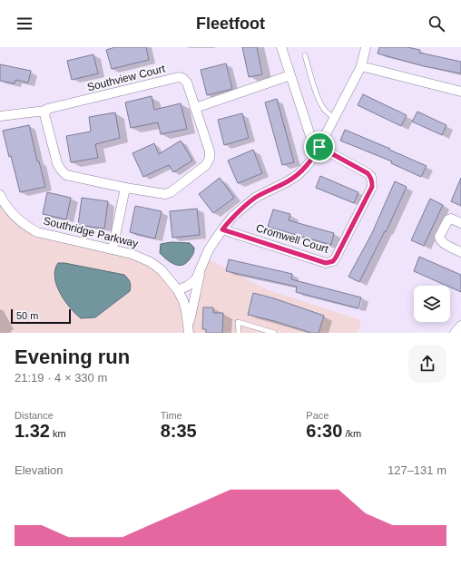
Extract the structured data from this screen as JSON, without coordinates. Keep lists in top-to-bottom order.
{
  "streets": {
    "street": ["Southview Court", "Southridge Parkway", "Cromwell Court"]
  },
  "scale_bar": "50 m",
  "page": {
    "header": "Fleetfoot",
    "scale": "50 m",
    "heading": ["Evening run", "21:19 · 4 × 330 m"],
    "stats": [
      ["Distance", "1.32 km"],
      ["Time", "8:35"],
      ["Pace", "6:30 /km"]
    ],
    "chart": ["Elevation", "127–131 m"]
  }
}
